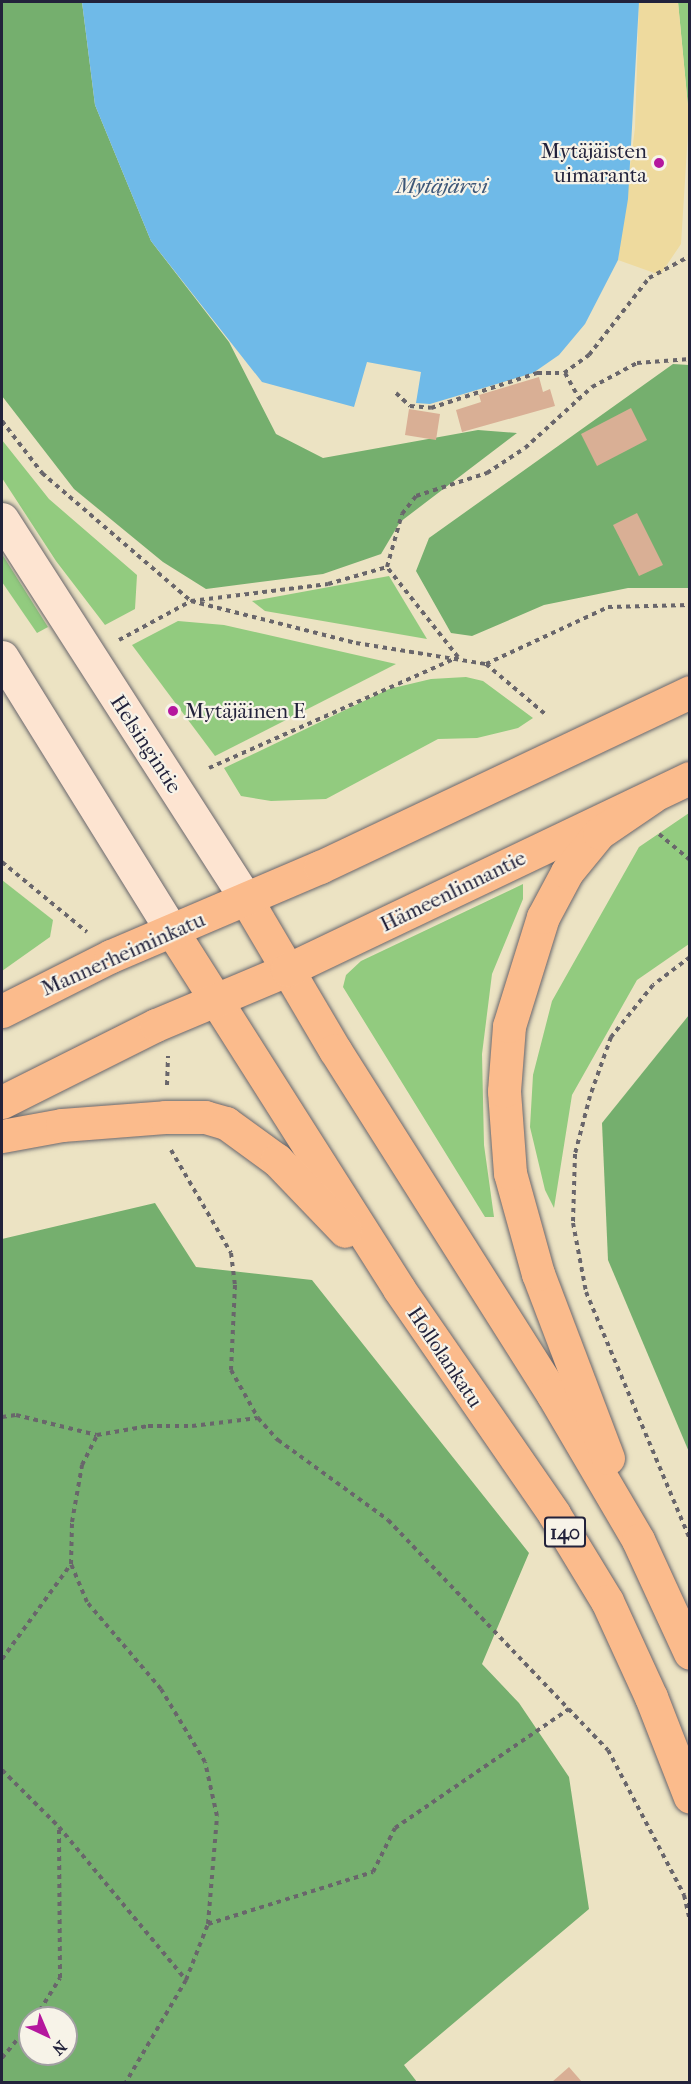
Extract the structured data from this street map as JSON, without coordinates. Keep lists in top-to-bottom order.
{
  "streets": {
    "main road": [
      "Helsingintie",
      "Hämeenlinnantie",
      "Mannerheiminkatu",
      "Hollolankatu",
      "140"
    ]
  },
  "crossings": [
    ["Helsingintie", "Hämeenlinnantie"],
    ["Helsingintie", "Mannerheiminkatu"],
    ["Hämeenlinnantie", "Hollolankatu"],
    ["Mannerheiminkatu", "Hollolankatu"],
    ["Mannerheiminkatu", "140"],
    ["Hollolankatu", "140"]
  ],
  "water": ["Mytäjärvi"],
  "places": ["Mytäjäisten uimaranta", "Mytäjäinen E"],
  "north": "bottom right"
}
